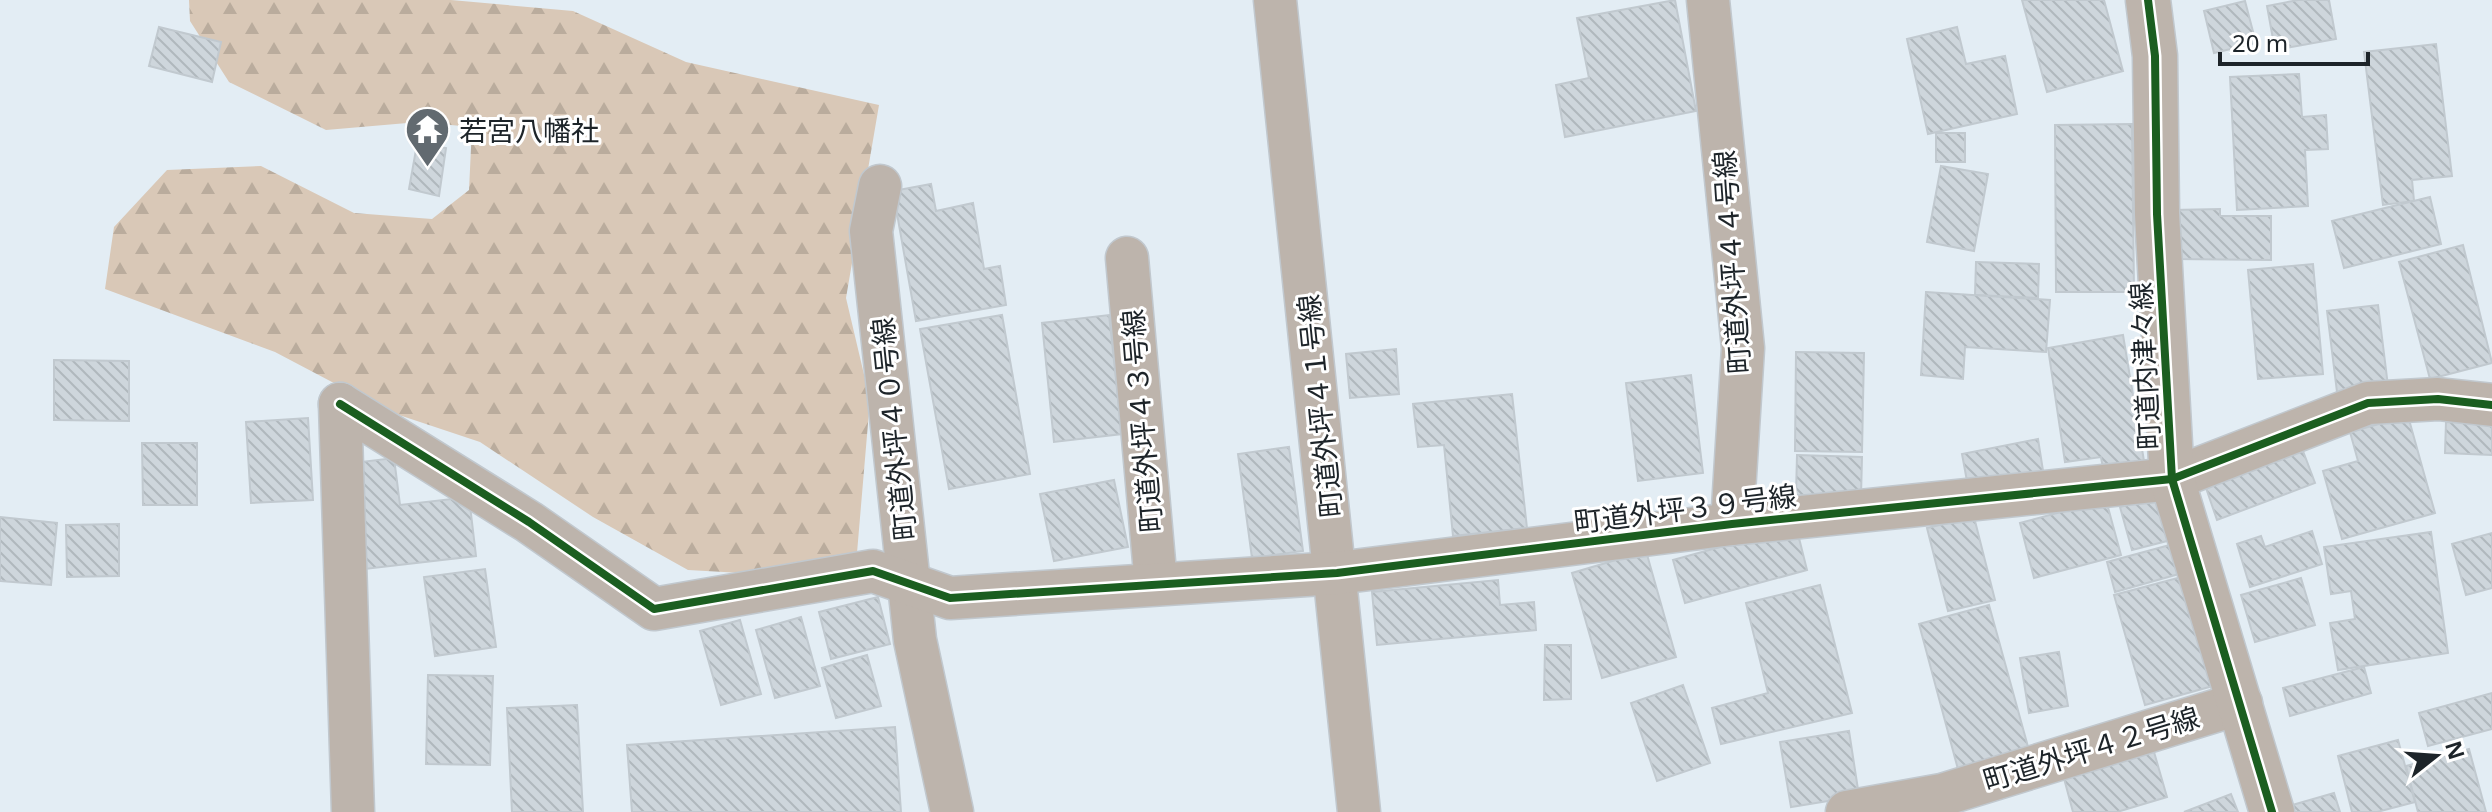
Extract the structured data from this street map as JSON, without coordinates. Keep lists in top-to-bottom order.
{
  "streets": {
    "street": [
      "町道外坪４４号線",
      "町道内津々線",
      "町道外坪４１号線",
      "町道外坪４３号線",
      "町道外坪４０号線",
      "町道外坪３９号線",
      "町道外坪４２号線"
    ]
  },
  "crossings": [
    ["町道外坪４４号線", "町道外坪３９号線"],
    ["町道内津々線", "町道外坪３９号線"],
    ["町道内津々線", "町道外坪４２号線"],
    ["町道外坪４１号線", "町道外坪３９号線"],
    ["町道外坪４３号線", "町道外坪３９号線"],
    ["町道外坪４０号線", "町道外坪３９号線"]
  ],
  "places": {
    "temple": ["若宮八幡社"]
  },
  "scale_bar": "20 m",
  "north": "right"
}
